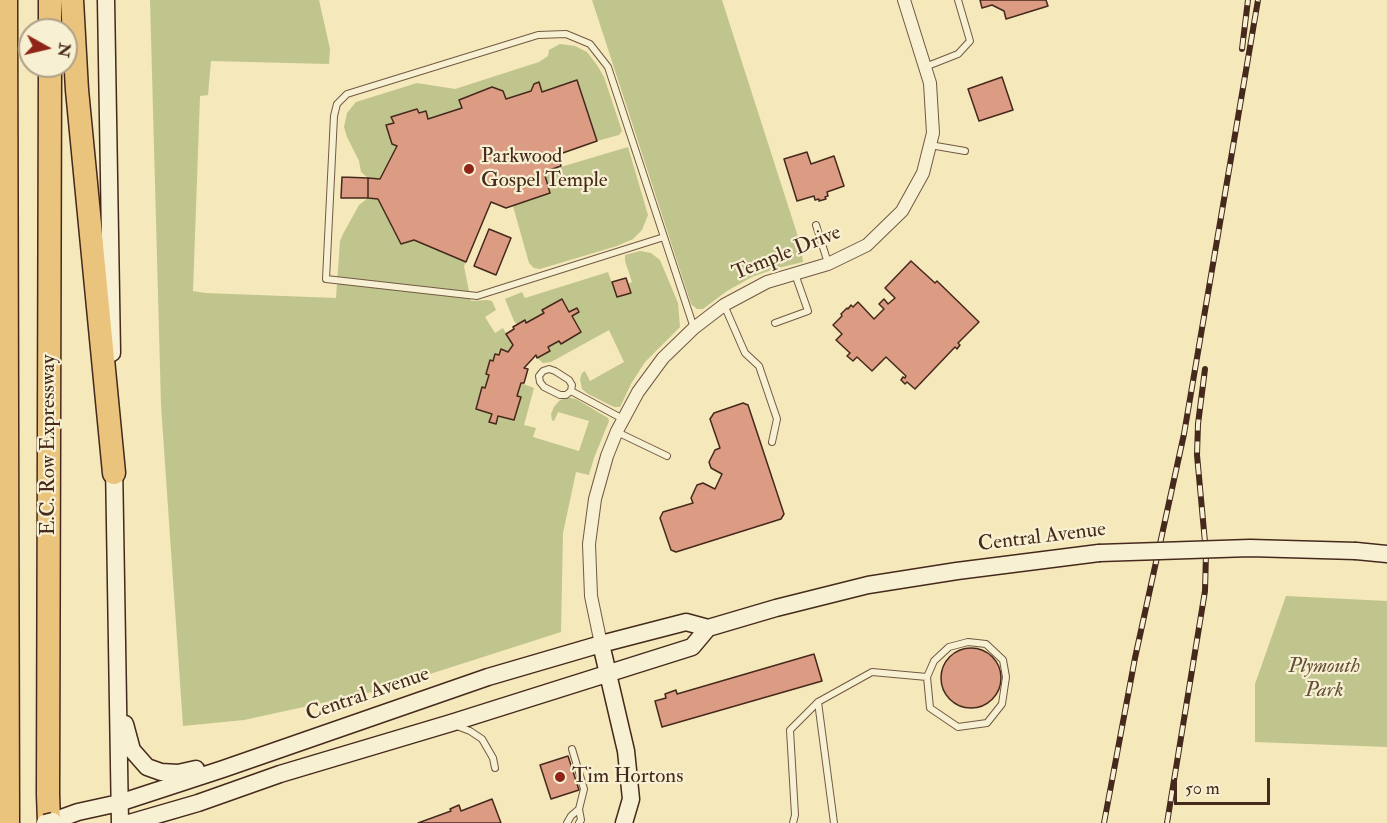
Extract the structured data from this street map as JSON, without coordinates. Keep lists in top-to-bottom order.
{
  "streets": {
    "highway": ["E.C. Row Expressway"],
    "street": ["Temple Drive", "Central Avenue"]
  },
  "crossings": [
    ["Temple Drive", "Central Avenue"],
    ["E.C. Row Expressway", "Central Avenue"]
  ],
  "parks": ["Plymouth Park"],
  "places": ["Parkwood Gospel Temple", "Tim Hortons"],
  "scale_bar": "50 m",
  "north": "right"
}
